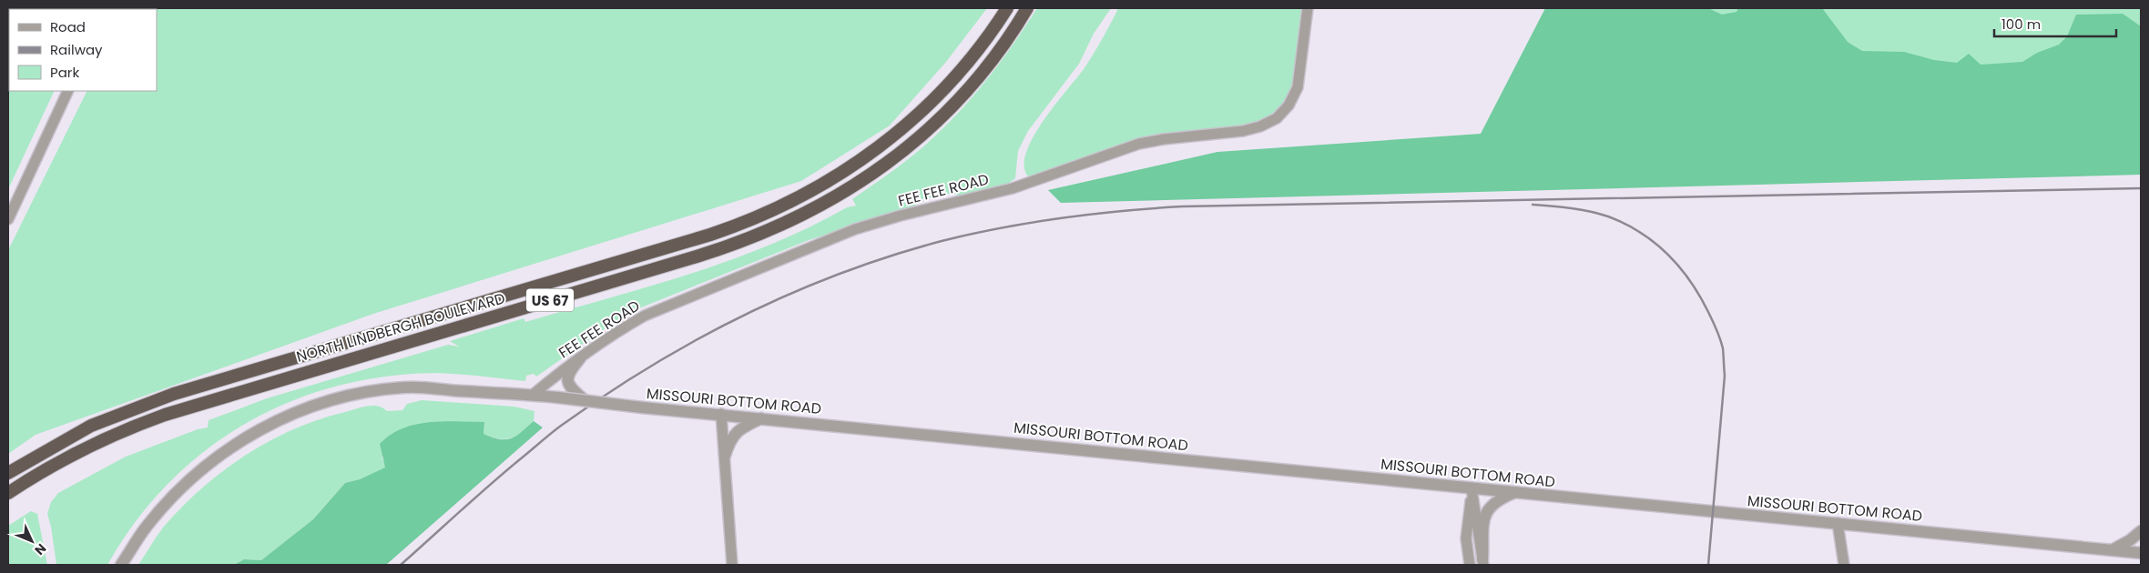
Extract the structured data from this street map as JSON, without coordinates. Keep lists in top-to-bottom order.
{
  "streets": {
    "highway": ["US 67", "NORTH LINDBERGH BOULEVARD"],
    "street": ["FEE FEE ROAD", "MISSOURI BOTTOM ROAD"]
  },
  "crossings": [
    ["FEE FEE ROAD", "MISSOURI BOTTOM ROAD"]
  ],
  "legend": ["Road", "Railway", "Park"],
  "scale_bar": "100 m",
  "north": "bottom right"
}
